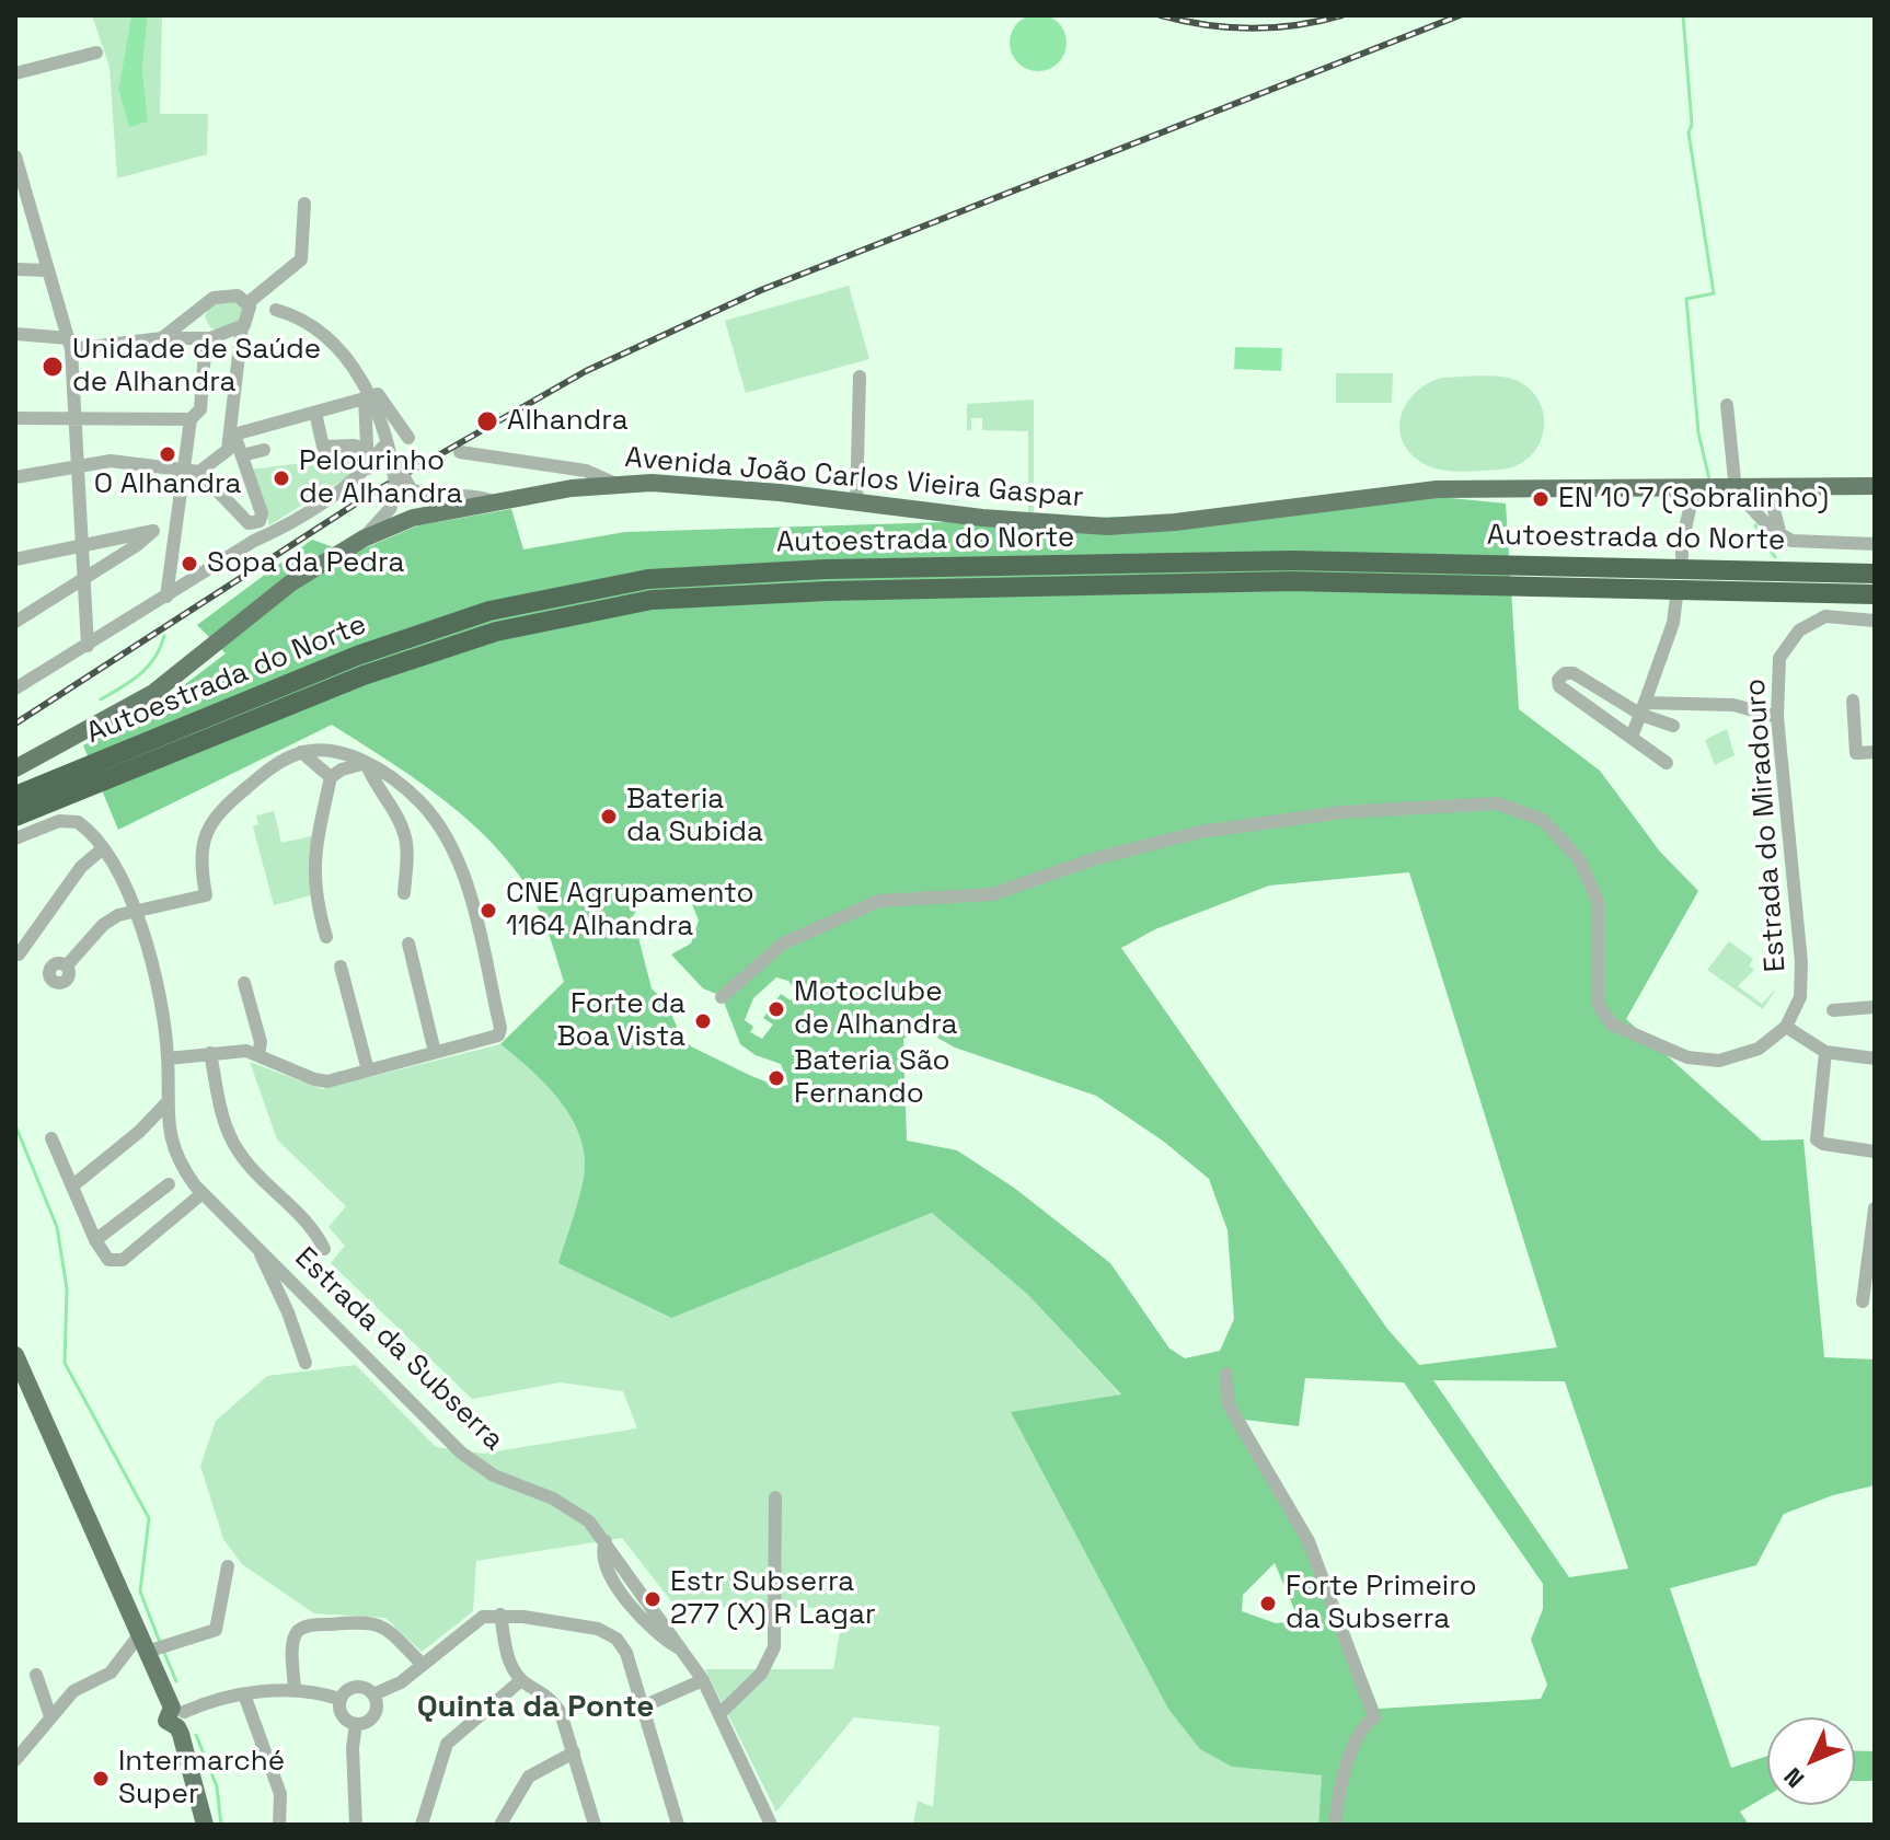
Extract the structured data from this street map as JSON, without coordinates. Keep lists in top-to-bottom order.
{
  "streets": {
    "highway": ["Autoestrada do Norte"],
    "main road": ["Avenida João Carlos Vieira Gaspar"],
    "street": ["Estrada do Miradouro", "Estrada da Subserra"]
  },
  "districts": ["Quinta da Ponte"],
  "places": [
    "Unidade de Saúde de Alhandra",
    "Alhandra",
    "O Alhandra",
    "Pelourinho de Alhandra",
    "EN 10 7 (Sobralinho)",
    "Sopa da Pedra",
    "Bateria da Subida",
    "CNE Agrupamento 1164 Alhandra",
    "Motoclube de Alhandra",
    "Forte da Boa Vista",
    "Bateria São Fernando",
    "Estr Subserra 277 (X) R Lagar",
    "Forte Primeiro da Subserra",
    "Intermarché Super"
  ],
  "north": "bottom left"
}
